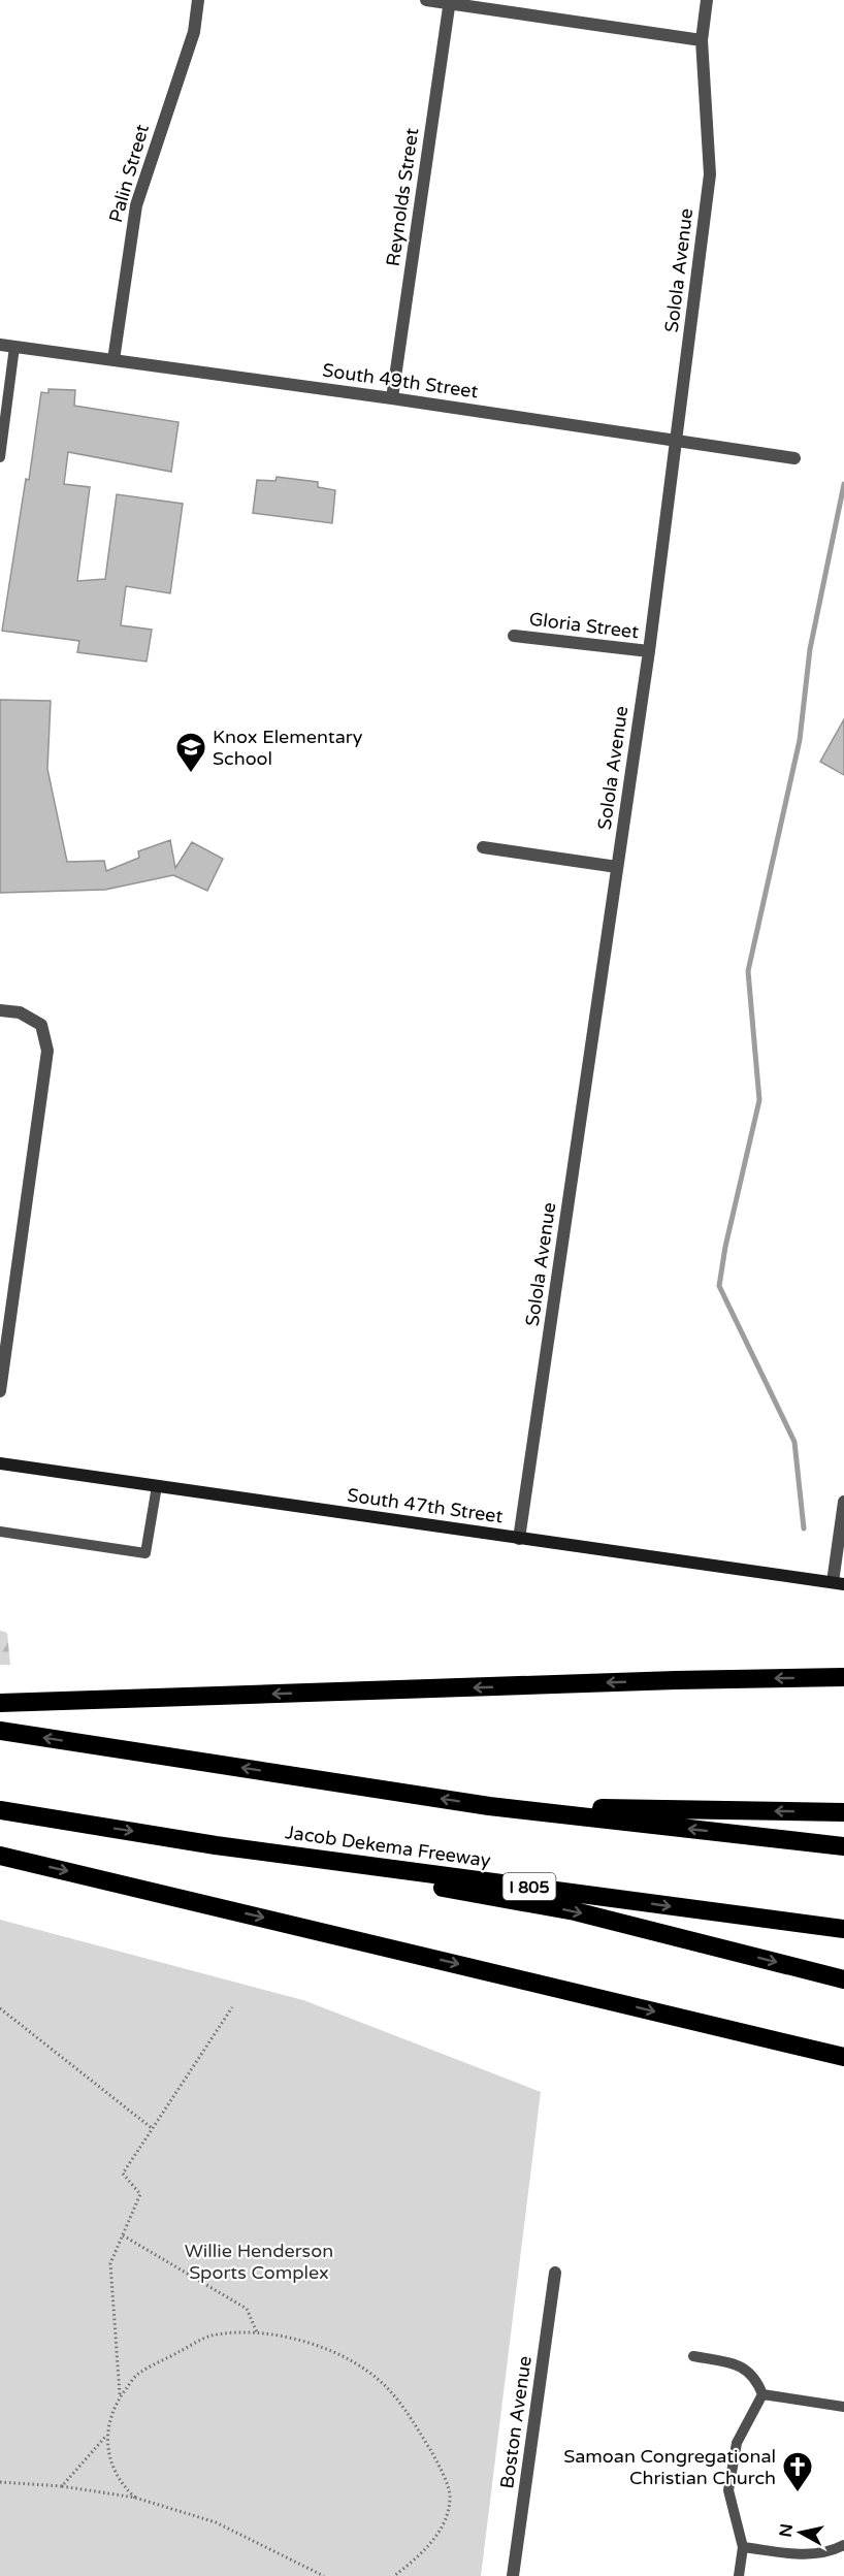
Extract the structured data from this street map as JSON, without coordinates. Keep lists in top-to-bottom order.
{
  "streets": {
    "highway": ["Jacob Dekema Freeway", "I 805"],
    "main road": ["South 47th Street"],
    "street": [
      "Palin Street",
      "Reynolds Street",
      "Solola Avenue",
      "South 49th Street",
      "Gloria Street",
      "Boston Avenue"
    ]
  },
  "crossings": [
    ["Palin Street", "South 49th Street"],
    ["Reynolds Street", "South 49th Street"],
    ["Solola Avenue", "South 49th Street"],
    ["Solola Avenue", "Gloria Street"],
    ["Solola Avenue", "South 47th Street"]
  ],
  "parks": ["Willie Henderson Sports Complex"],
  "places": {
    "school or university": ["Knox Elementary School"],
    "church": ["Samoan Congregational Christian Church"]
  },
  "north": "left"
}
